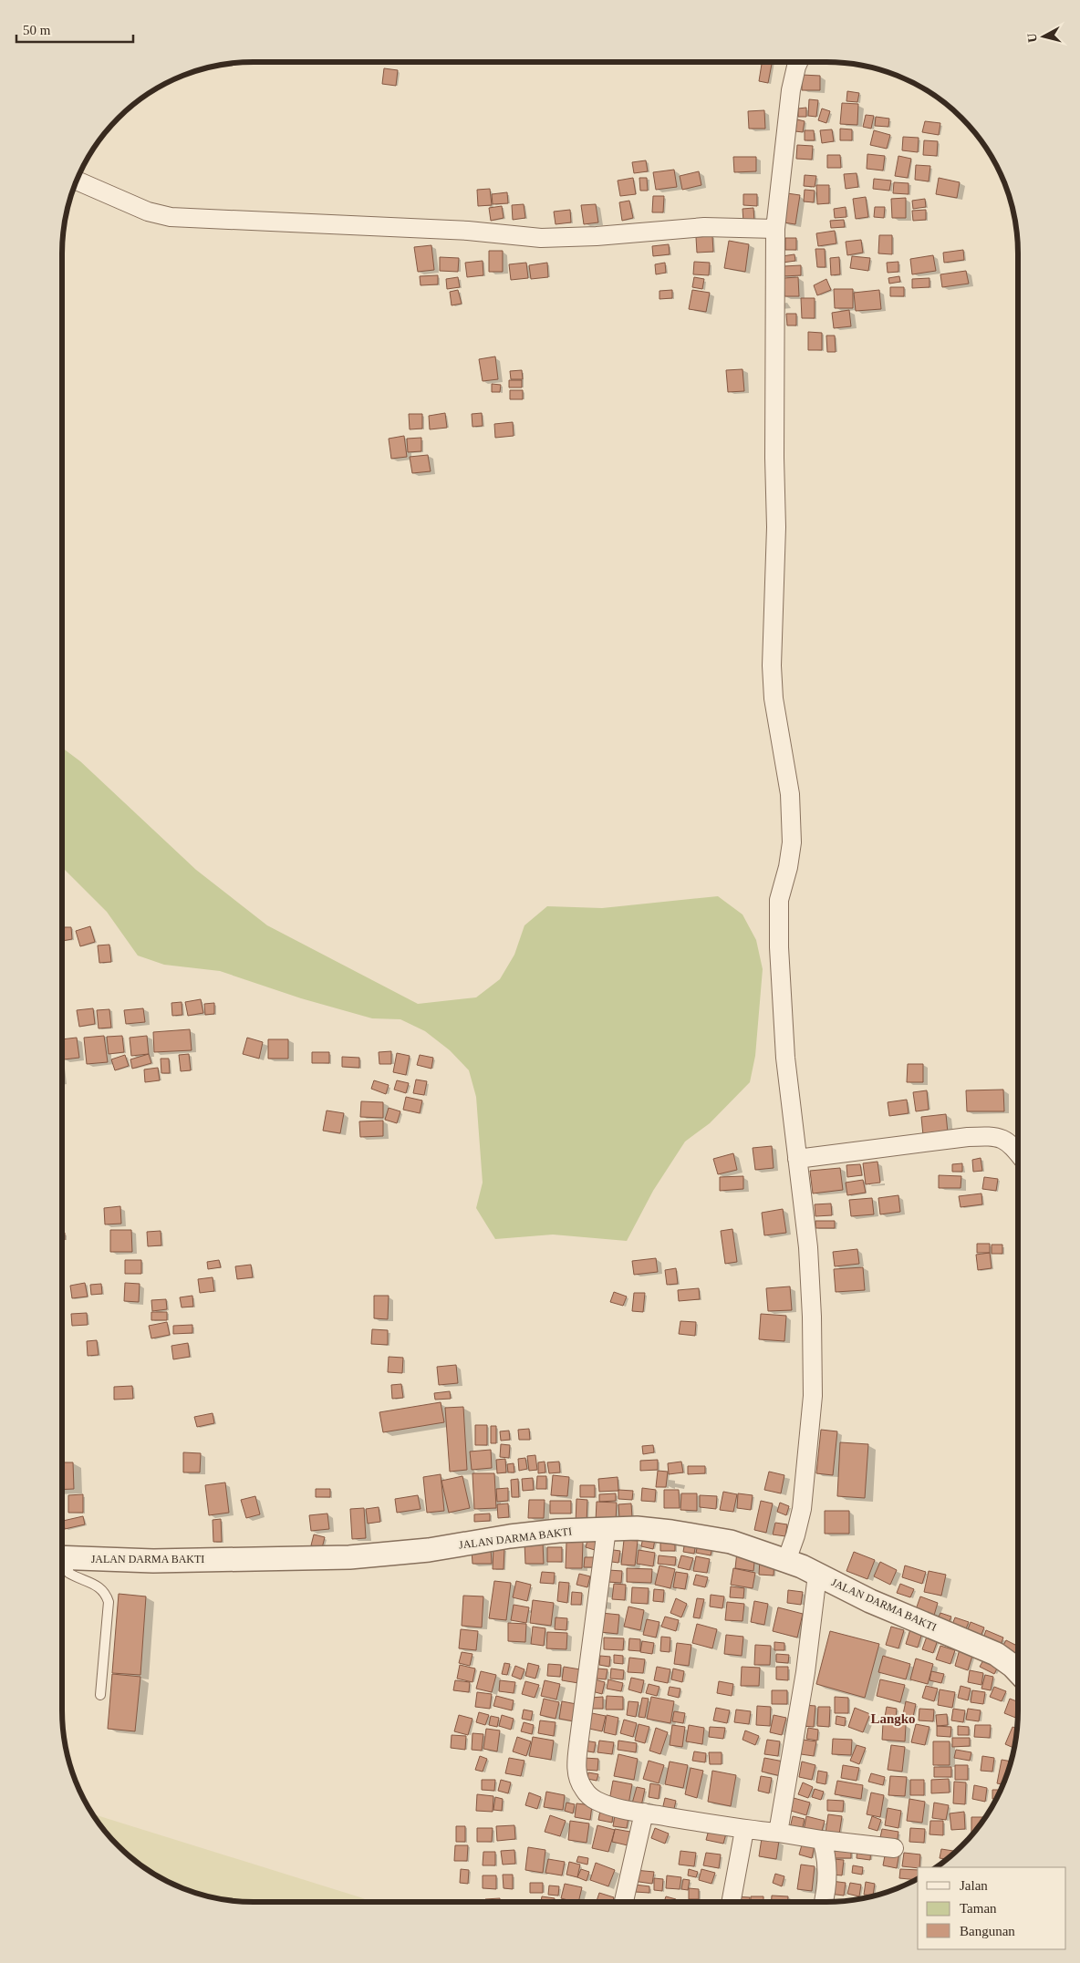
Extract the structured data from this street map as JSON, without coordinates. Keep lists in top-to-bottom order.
{
  "streets": {
    "street": ["JALAN DARMA BAKTI"]
  },
  "districts": ["Langko"],
  "legend": ["Jalan", "Taman", "Bangunan"],
  "scale_bar": "50 m",
  "north": "left"
}
